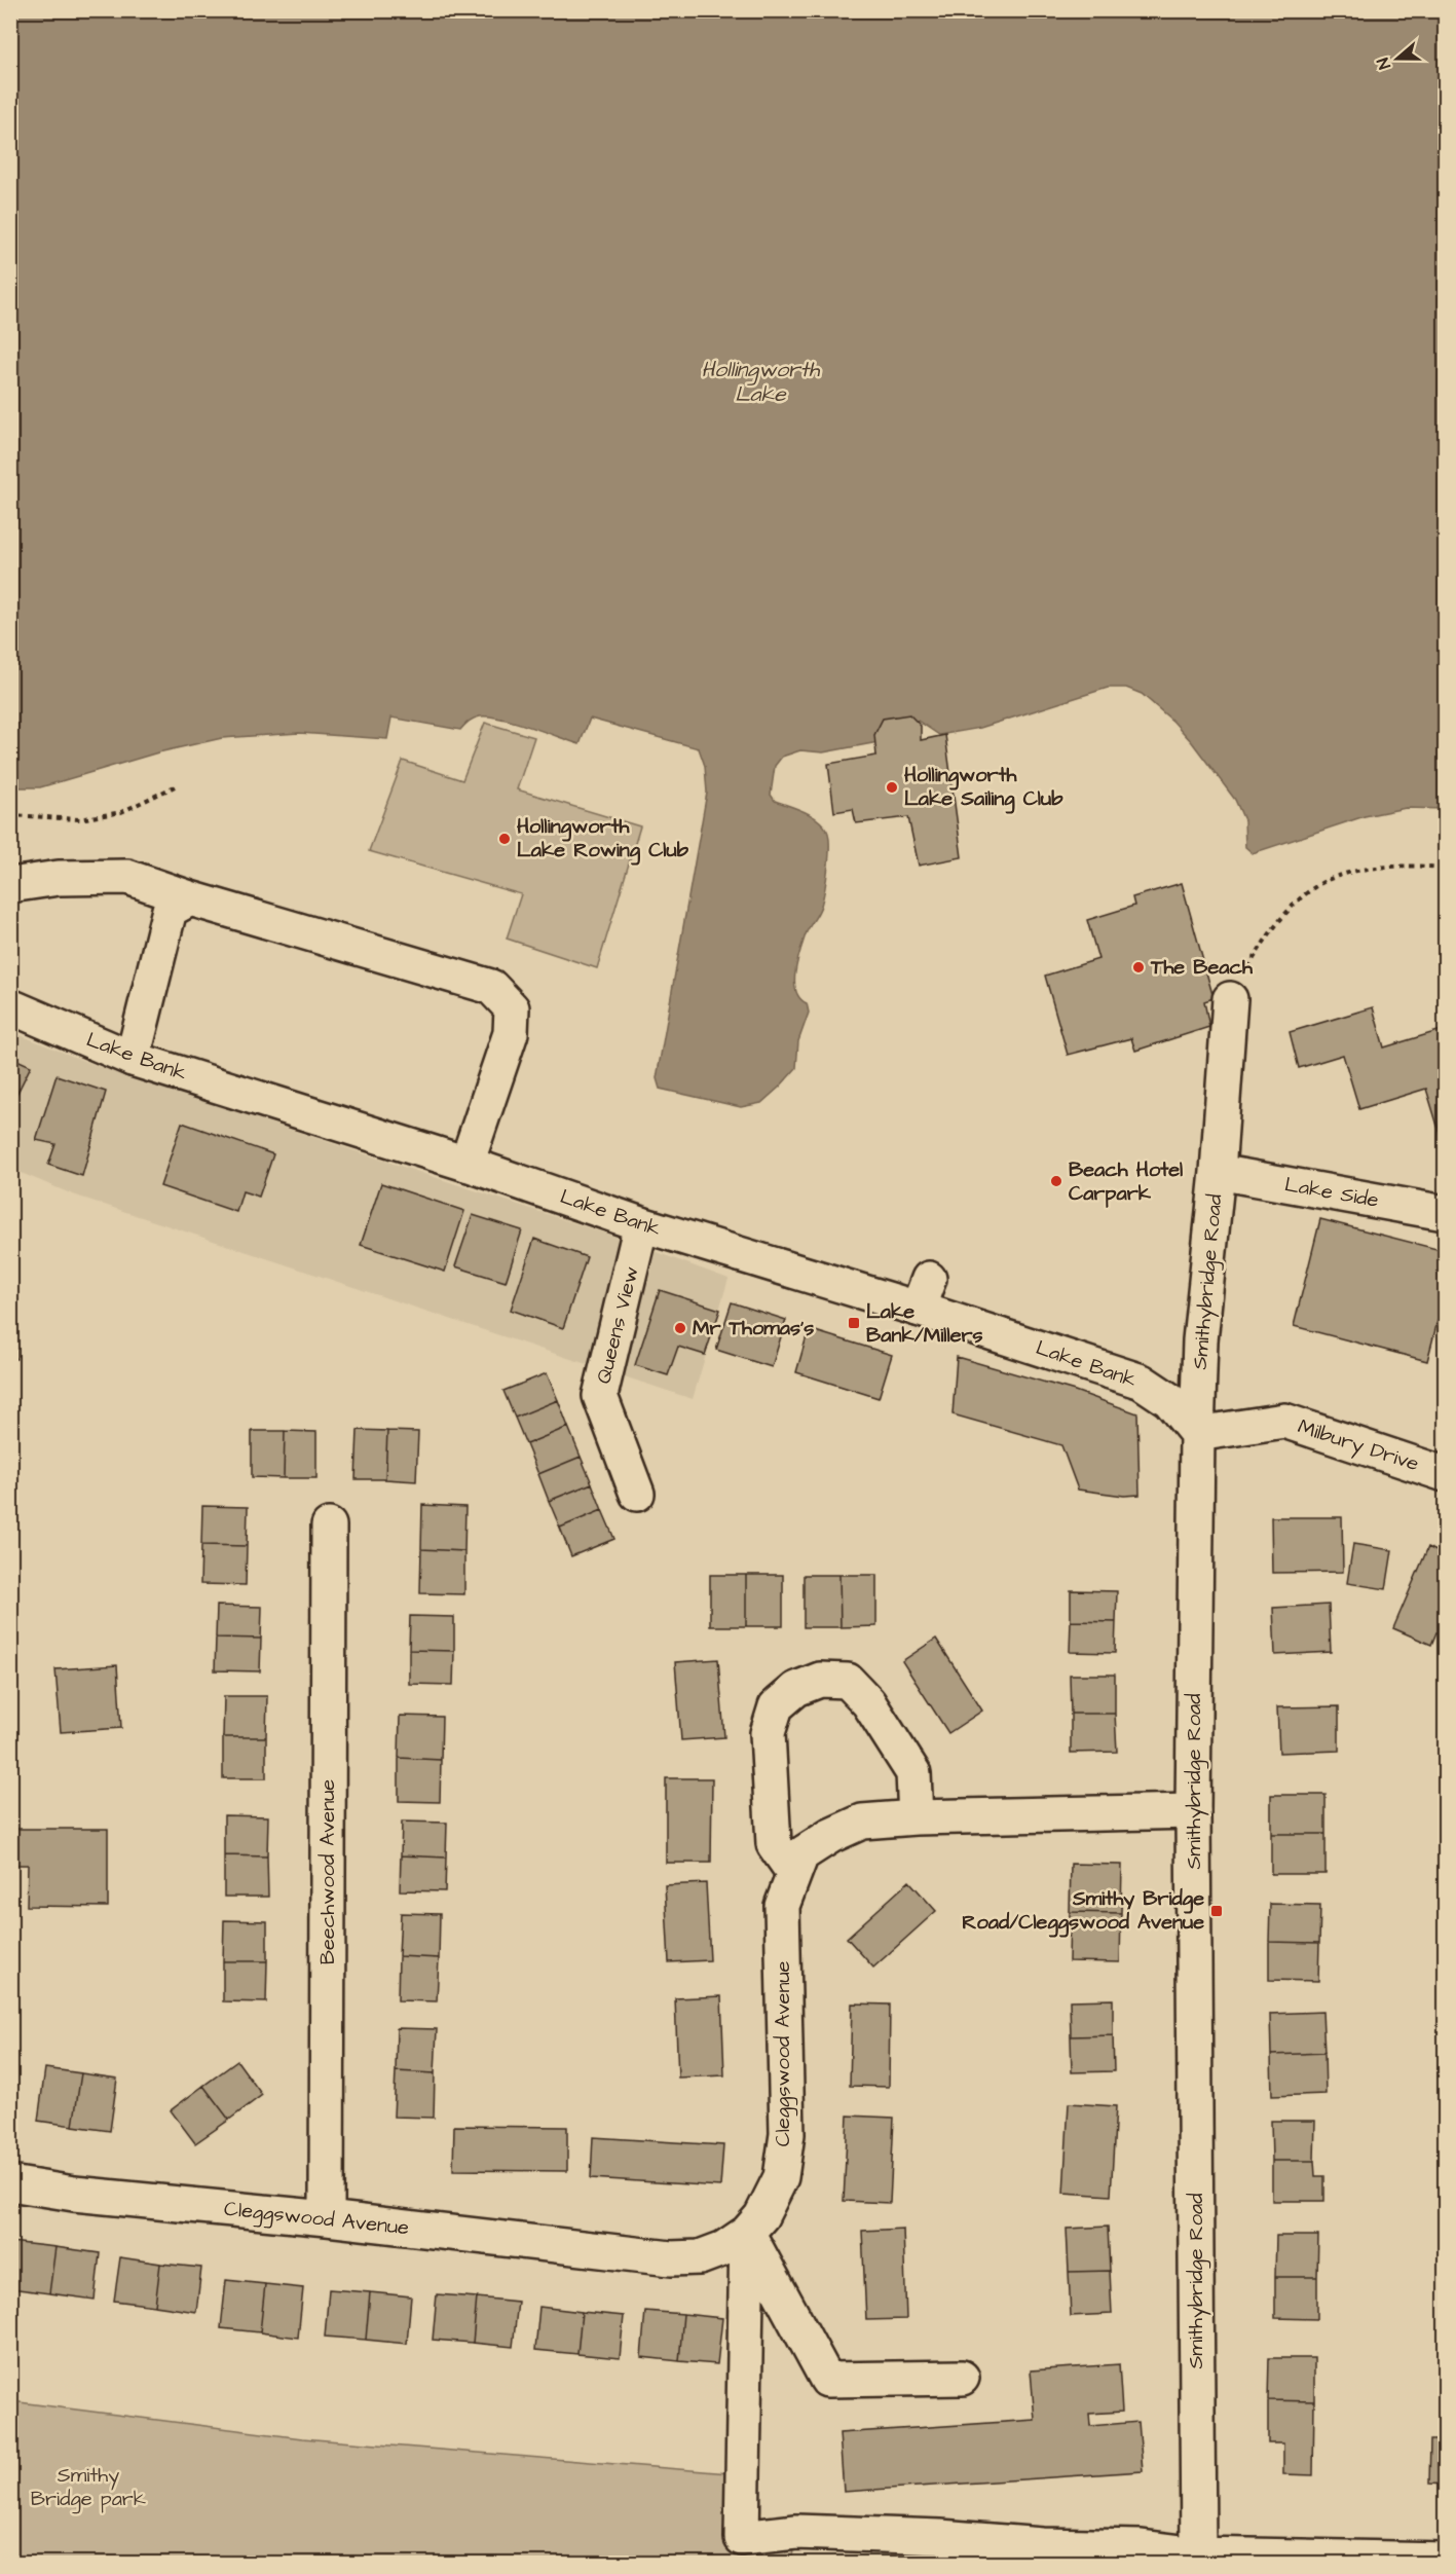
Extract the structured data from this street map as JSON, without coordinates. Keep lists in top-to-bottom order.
{
  "streets": {
    "street": [
      "Lake Bank",
      "Lake Side",
      "Smithybridge Road",
      "Queens View",
      "Milbury Drive",
      "Beechwood Avenue",
      "Cleggswood Avenue"
    ]
  },
  "crossings": [
    ["Lake Bank", "Smithybridge Road"],
    ["Lake Bank", "Queens View"],
    ["Lake Bank", "Milbury Drive"],
    ["Lake Side", "Smithybridge Road"],
    ["Smithybridge Road", "Milbury Drive"],
    ["Smithybridge Road", "Cleggswood Avenue"],
    ["Beechwood Avenue", "Cleggswood Avenue"]
  ],
  "water": ["Hollingworth Lake"],
  "parks": ["Smithy Bridge park"],
  "places": {
    "other": [
      "Hollingworth Lake Sailing Club",
      "Hollingworth Lake Rowing Club",
      "The Beach",
      "Beach Hotel Carpark",
      "Mr Thomas's"
    ],
    "transit": ["Lake Bank/Millers", "Smithy Bridge Road/Cleggswood Avenue"]
  },
  "north": "left"
}
